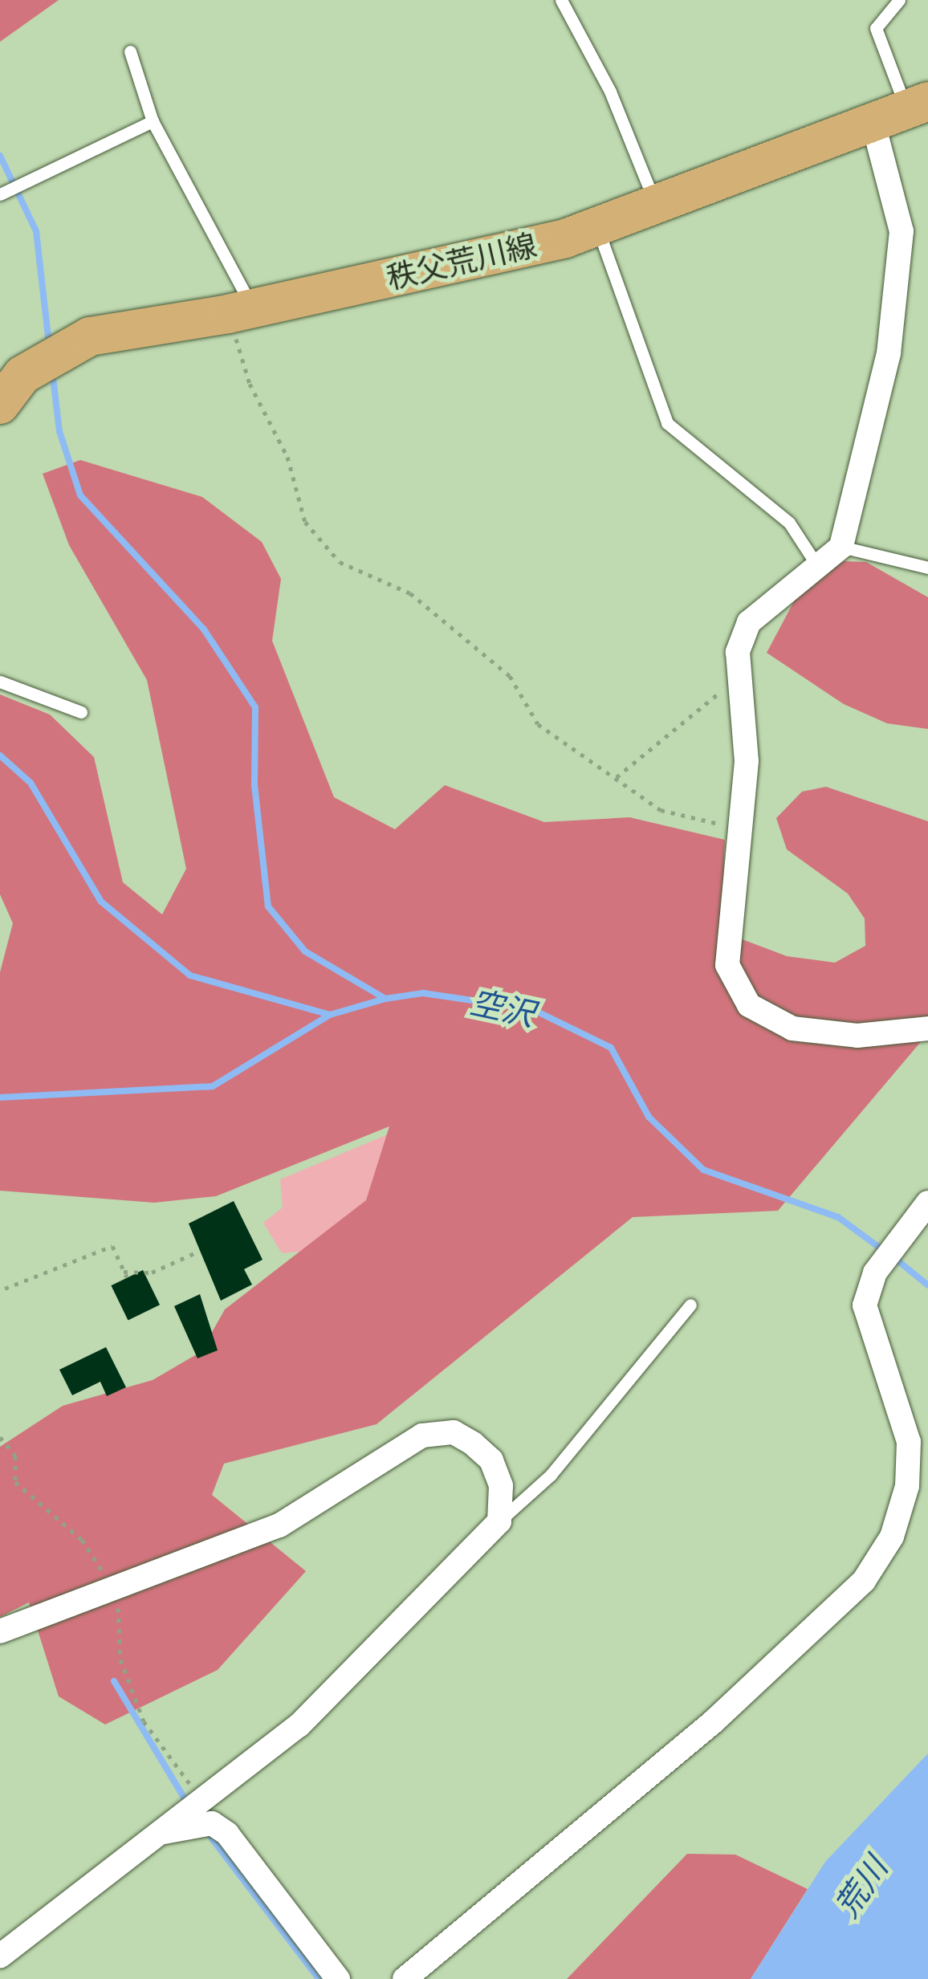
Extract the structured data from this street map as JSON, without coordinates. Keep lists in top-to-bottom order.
{
  "streets": {
    "main road": ["秩父荒川線"]
  },
  "water": ["空沢", "荒川"]
}
